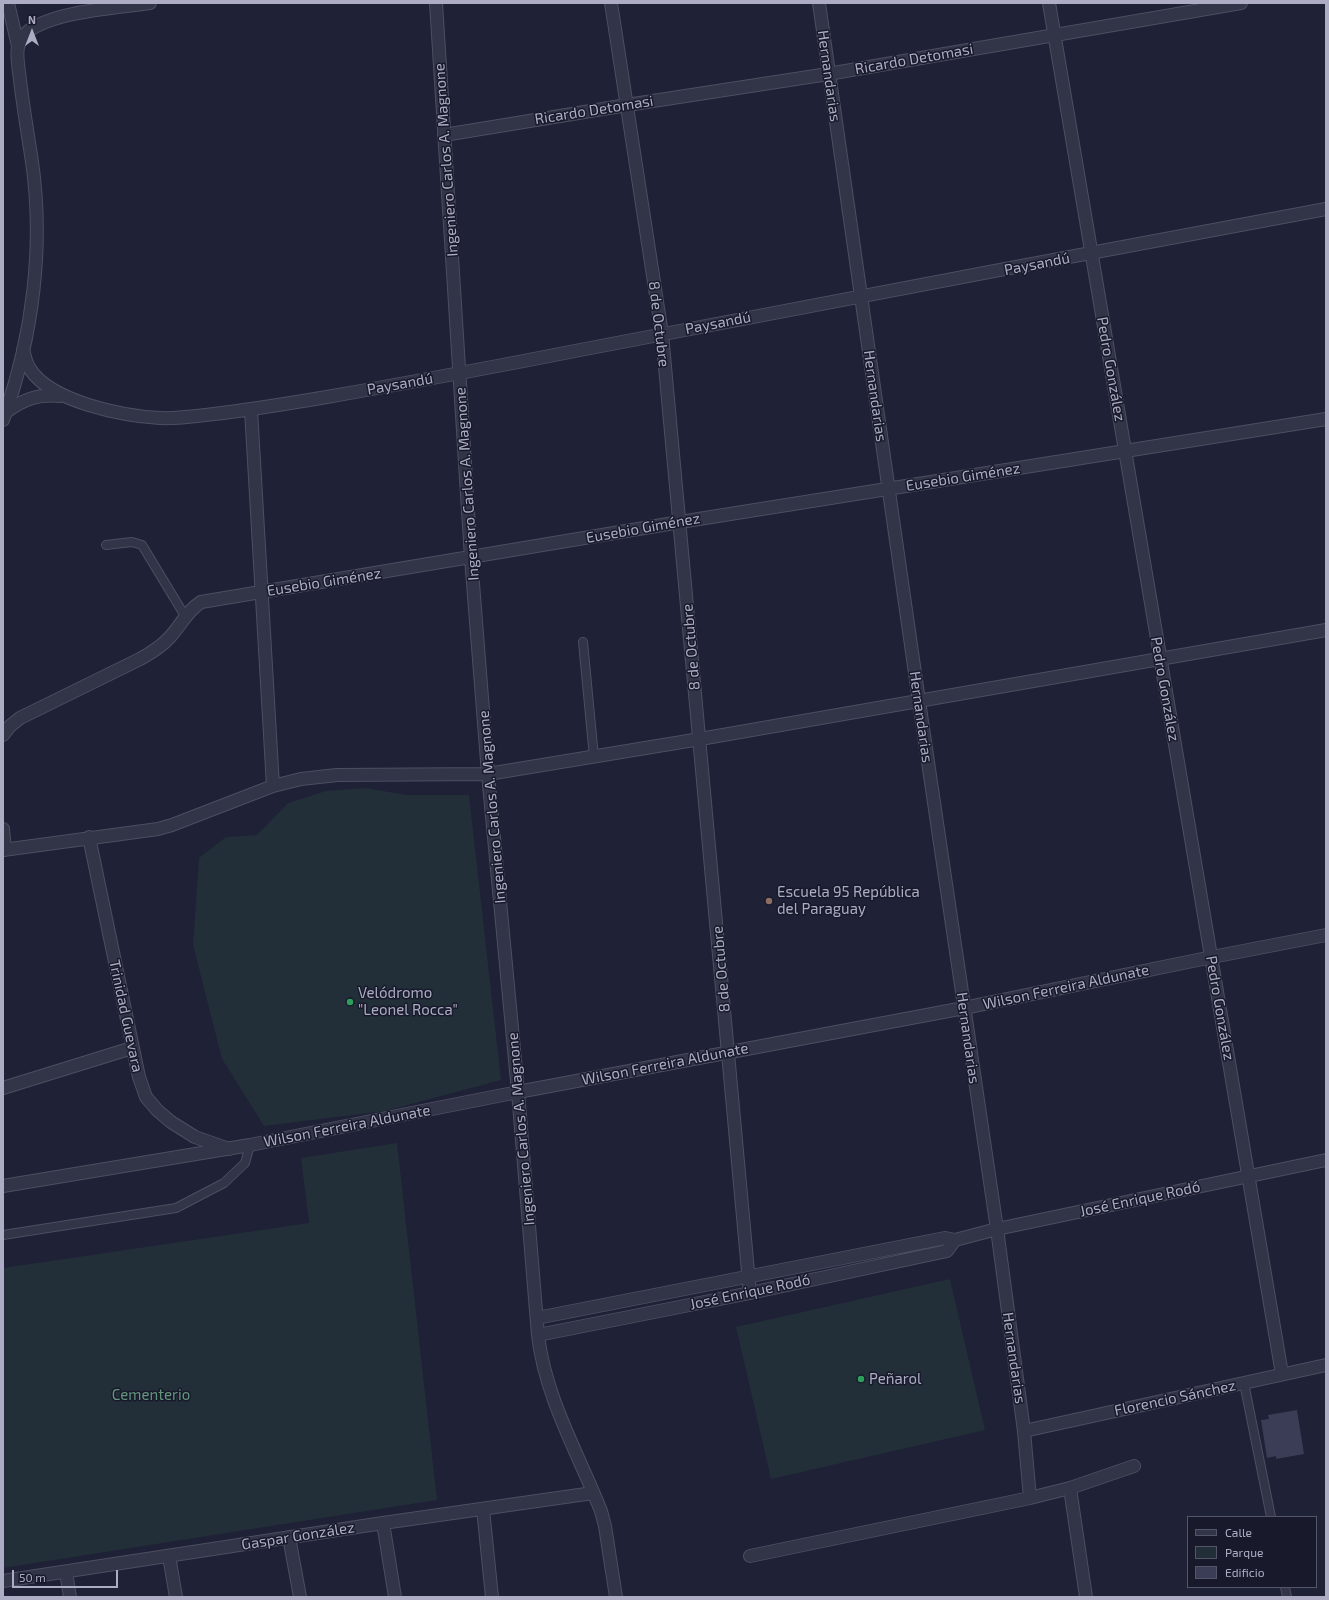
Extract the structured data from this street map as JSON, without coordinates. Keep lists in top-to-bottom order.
{
  "streets": {
    "street": [
      "Ricardo Detomasi",
      "Hernandarias",
      "Ingeniero Carlos A. Magnone",
      "Paysandú",
      "8 de Octubre",
      "Pedro González",
      "Eusebio Giménez",
      "Wilson Ferreira Aldunate",
      "Trinidad Guevara",
      "José Enrique Rodó",
      "Florencio Sánchez",
      "Gaspar González"
    ]
  },
  "crossings": [
    ["Ricardo Detomasi", "Hernandarias"],
    ["Ricardo Detomasi", "Ingeniero Carlos A. Magnone"],
    ["Ricardo Detomasi", "8 de Octubre"],
    ["Ricardo Detomasi", "Pedro González"],
    ["Hernandarias", "Paysandú"],
    ["Hernandarias", "Eusebio Giménez"],
    ["Hernandarias", "Wilson Ferreira Aldunate"],
    ["Hernandarias", "José Enrique Rodó"],
    ["Hernandarias", "Florencio Sánchez"],
    ["Ingeniero Carlos A. Magnone", "Paysandú"],
    ["Ingeniero Carlos A. Magnone", "Eusebio Giménez"],
    ["Ingeniero Carlos A. Magnone", "Wilson Ferreira Aldunate"],
    ["Ingeniero Carlos A. Magnone", "José Enrique Rodó"],
    ["Ingeniero Carlos A. Magnone", "Gaspar González"],
    ["Paysandú", "8 de Octubre"],
    ["Paysandú", "Pedro González"],
    ["8 de Octubre", "Eusebio Giménez"],
    ["8 de Octubre", "Wilson Ferreira Aldunate"],
    ["8 de Octubre", "José Enrique Rodó"],
    ["Pedro González", "Eusebio Giménez"],
    ["Pedro González", "Wilson Ferreira Aldunate"],
    ["Pedro González", "José Enrique Rodó"],
    ["Pedro González", "Florencio Sánchez"],
    ["Wilson Ferreira Aldunate", "Trinidad Guevara"]
  ],
  "parks": ["Cementerio"],
  "places": ["Escuela 95 República del Paraguay", "Velódromo \"Leonel Rocca\"", "Peñarol"],
  "legend": ["Calle", "Parque", "Edificio"],
  "scale_bar": "50 m",
  "north": "top"
}
